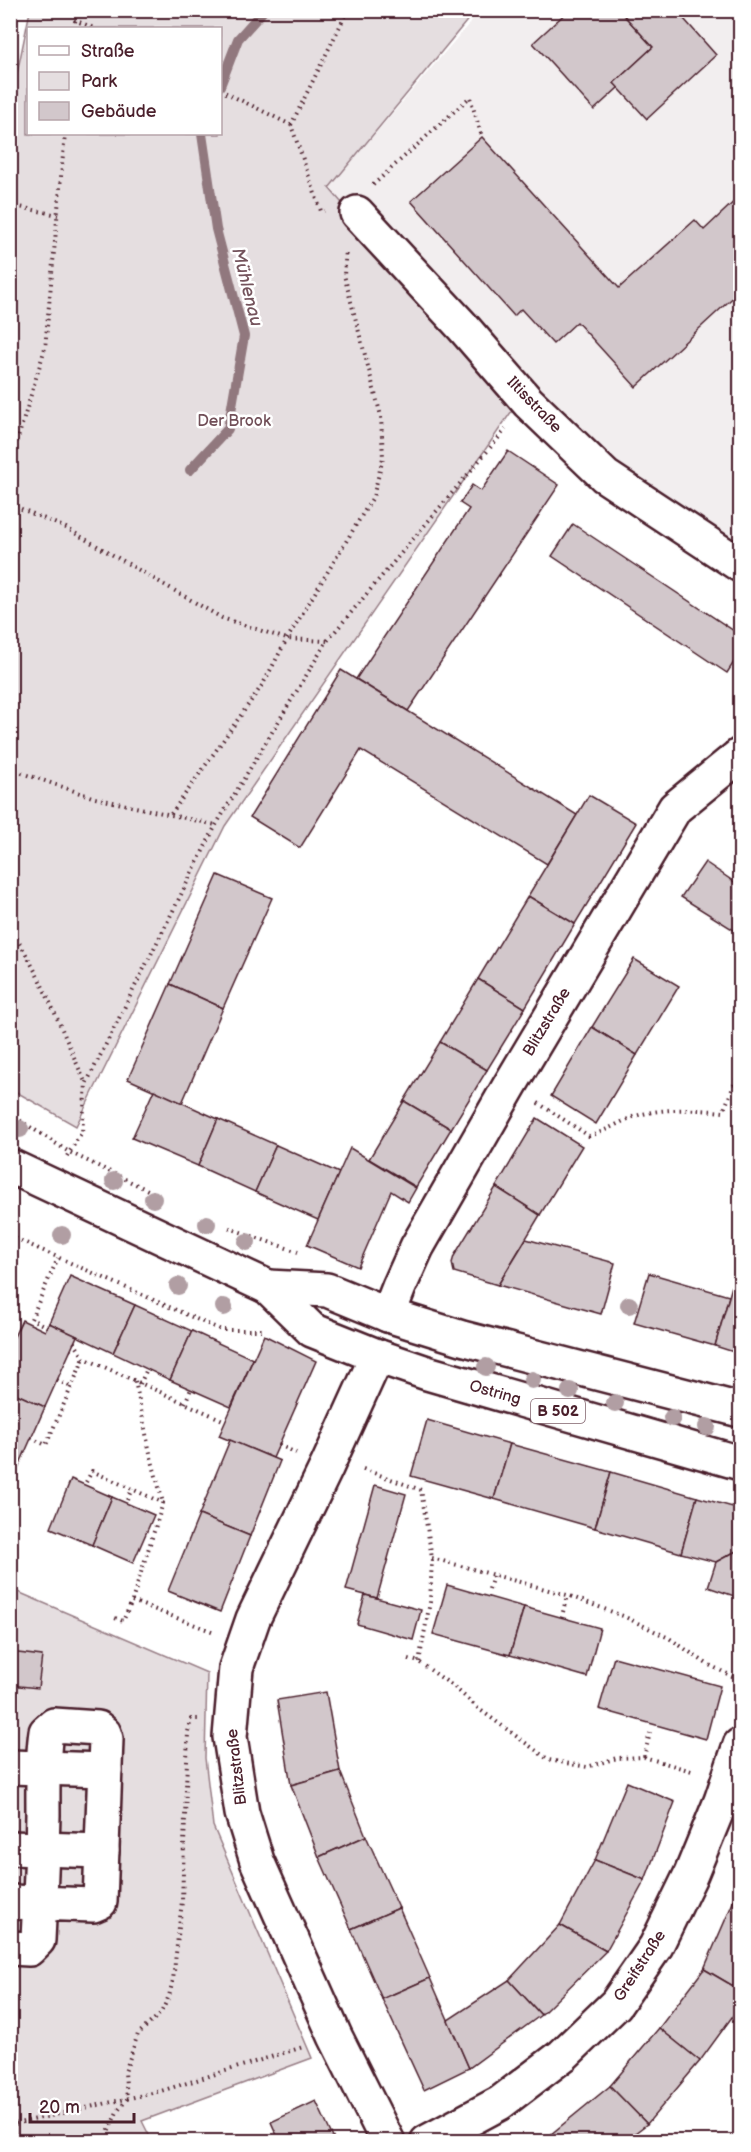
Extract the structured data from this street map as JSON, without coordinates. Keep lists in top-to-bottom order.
{
  "streets": {
    "street": [
      "Iltisstraße",
      "Blitzstraße",
      "Ostring",
      "B 502",
      "Greifstraße"
    ]
  },
  "crossings": [
    ["Blitzstraße", "Ostring"]
  ],
  "water": ["Mühlenau"],
  "parks": ["Der Brook"],
  "legend": ["Straße", "Park", "Gebäude"],
  "scale_bar": "20 m"
}
